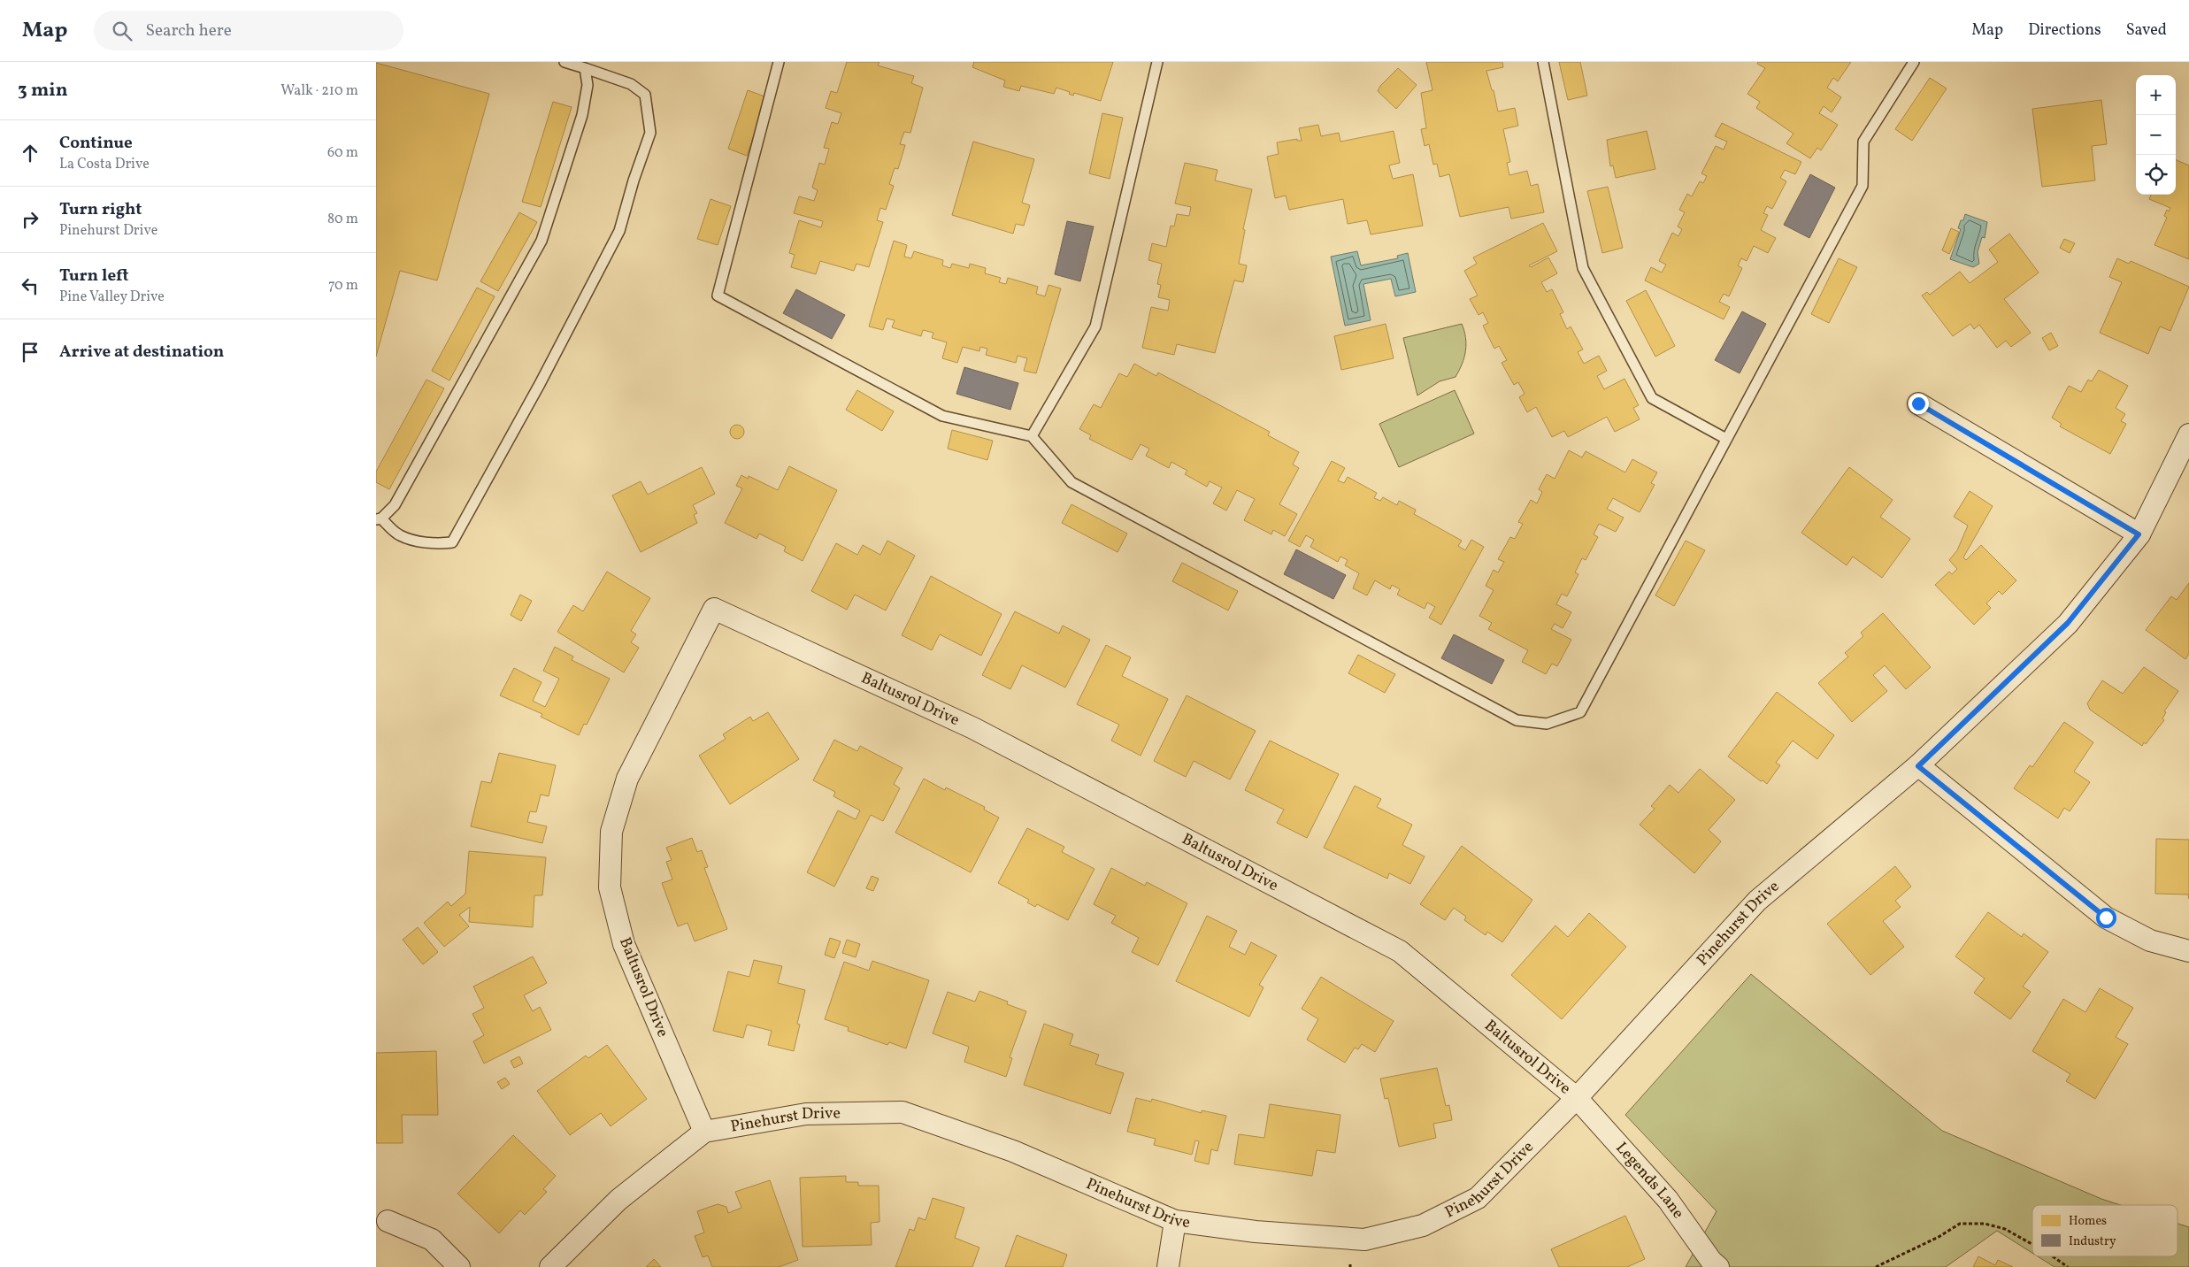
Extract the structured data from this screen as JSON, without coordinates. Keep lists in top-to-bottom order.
{
  "streets": {
    "street": ["Baltusrol Drive", "Pinehurst Drive", "Legends Lane"]
  },
  "crossings": [
    ["Baltusrol Drive", "Pinehurst Drive"],
    ["Baltusrol Drive", "Legends Lane"],
    ["Pinehurst Drive", "Legends Lane"]
  ],
  "legend": ["Homes", "Industry"],
  "page": {
    "header": "Map",
    "search": "Search here",
    "nav": ["Map", "Directions", "Saved"],
    "heading": ["3 min", "Walk · 210 m"],
    "map_buttons": ["+", "−"],
    "list": [
      ["Continue", "La Costa Drive", "60 m"],
      ["Turn right", "Pinehurst Drive", "80 m"],
      ["Turn left", "Pine Valley Drive", "70 m"],
      "Arrive at destination"
    ]
  }
}
